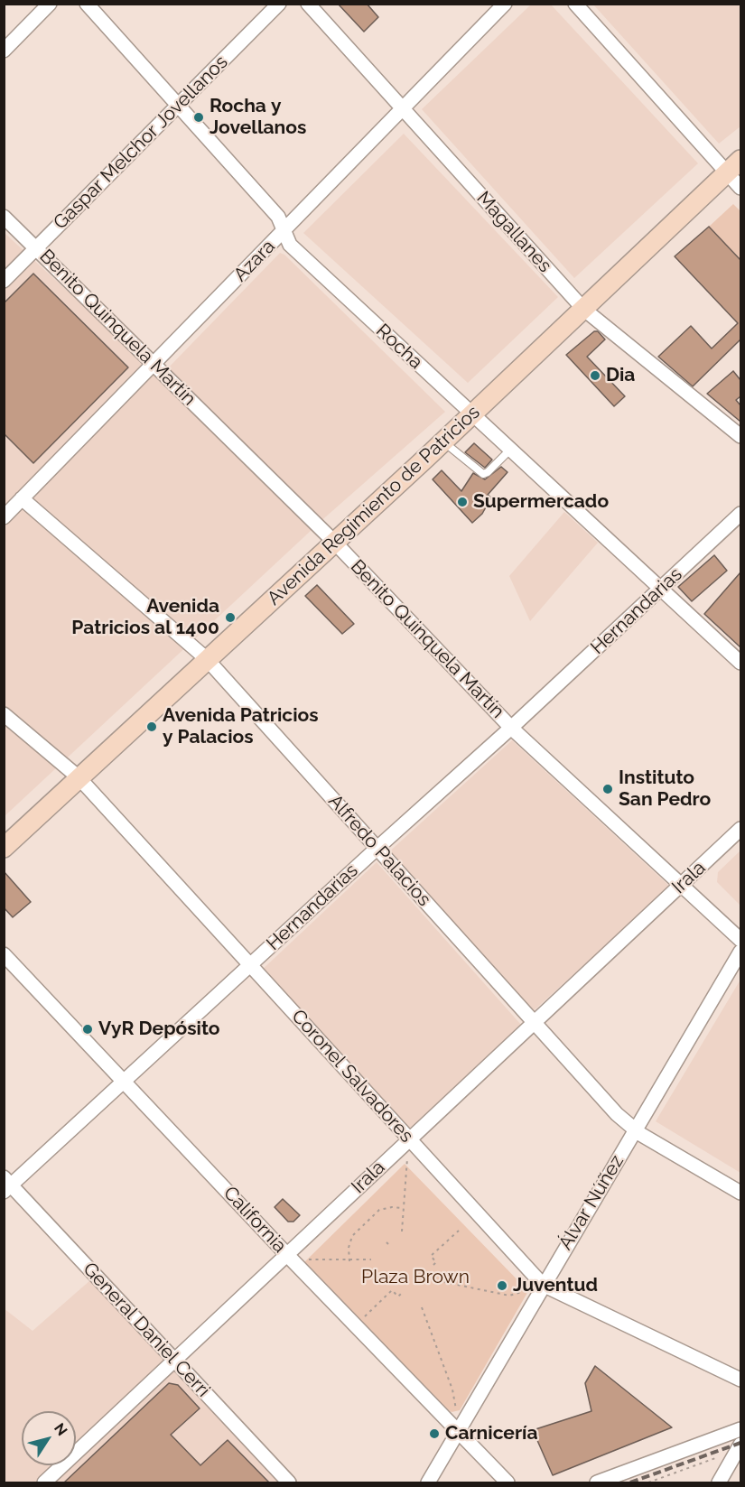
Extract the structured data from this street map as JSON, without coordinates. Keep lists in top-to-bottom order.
{
  "streets": {
    "main road": ["Avenida Regimiento de Patricios"],
    "street": [
      "Gaspar Melchor Jovellanos",
      "Magallanes",
      "Azara",
      "Benito Quinquela Martín",
      "Rocha",
      "Hernandarias",
      "Alfredo Palacios",
      "Irala",
      "Coronel Salvadores",
      "Álvar Núñez",
      "California",
      "General Daniel Cerri"
    ]
  },
  "crossings": [
    ["Gaspar Melchor Jovellanos", "Benito Quinquela Martín"],
    ["Gaspar Melchor Jovellanos", "Rocha"],
    ["Magallanes", "Azara"],
    ["Magallanes", "Avenida Regimiento de Patricios"],
    ["Azara", "Benito Quinquela Martín"],
    ["Azara", "Rocha"],
    ["Azara", "Alfredo Palacios"],
    ["Benito Quinquela Martín", "Avenida Regimiento de Patricios"],
    ["Benito Quinquela Martín", "Hernandarias"],
    ["Benito Quinquela Martín", "Irala"],
    ["Rocha", "Avenida Regimiento de Patricios"],
    ["Rocha", "Hernandarias"],
    ["Avenida Regimiento de Patricios", "Alfredo Palacios"],
    ["Avenida Regimiento de Patricios", "Coronel Salvadores"],
    ["Hernandarias", "Alfredo Palacios"],
    ["Hernandarias", "Coronel Salvadores"],
    ["Hernandarias", "California"],
    ["Hernandarias", "General Daniel Cerri"],
    ["Alfredo Palacios", "Irala"],
    ["Alfredo Palacios", "Álvar Núñez"],
    ["Irala", "Coronel Salvadores"],
    ["Irala", "California"],
    ["Irala", "General Daniel Cerri"],
    ["Coronel Salvadores", "Álvar Núñez"],
    ["Álvar Núñez", "California"]
  ],
  "parks": ["Plaza Brown"],
  "places": [
    "Rocha y Jovellanos",
    "Dia",
    "Supermercado",
    "Avenida Patricios al 1400",
    "Avenida Patricios y Palacios",
    "Instituto San Pedro",
    "VyR Depósito",
    "Juventud",
    "Carnicería"
  ],
  "north": "top right"
}
